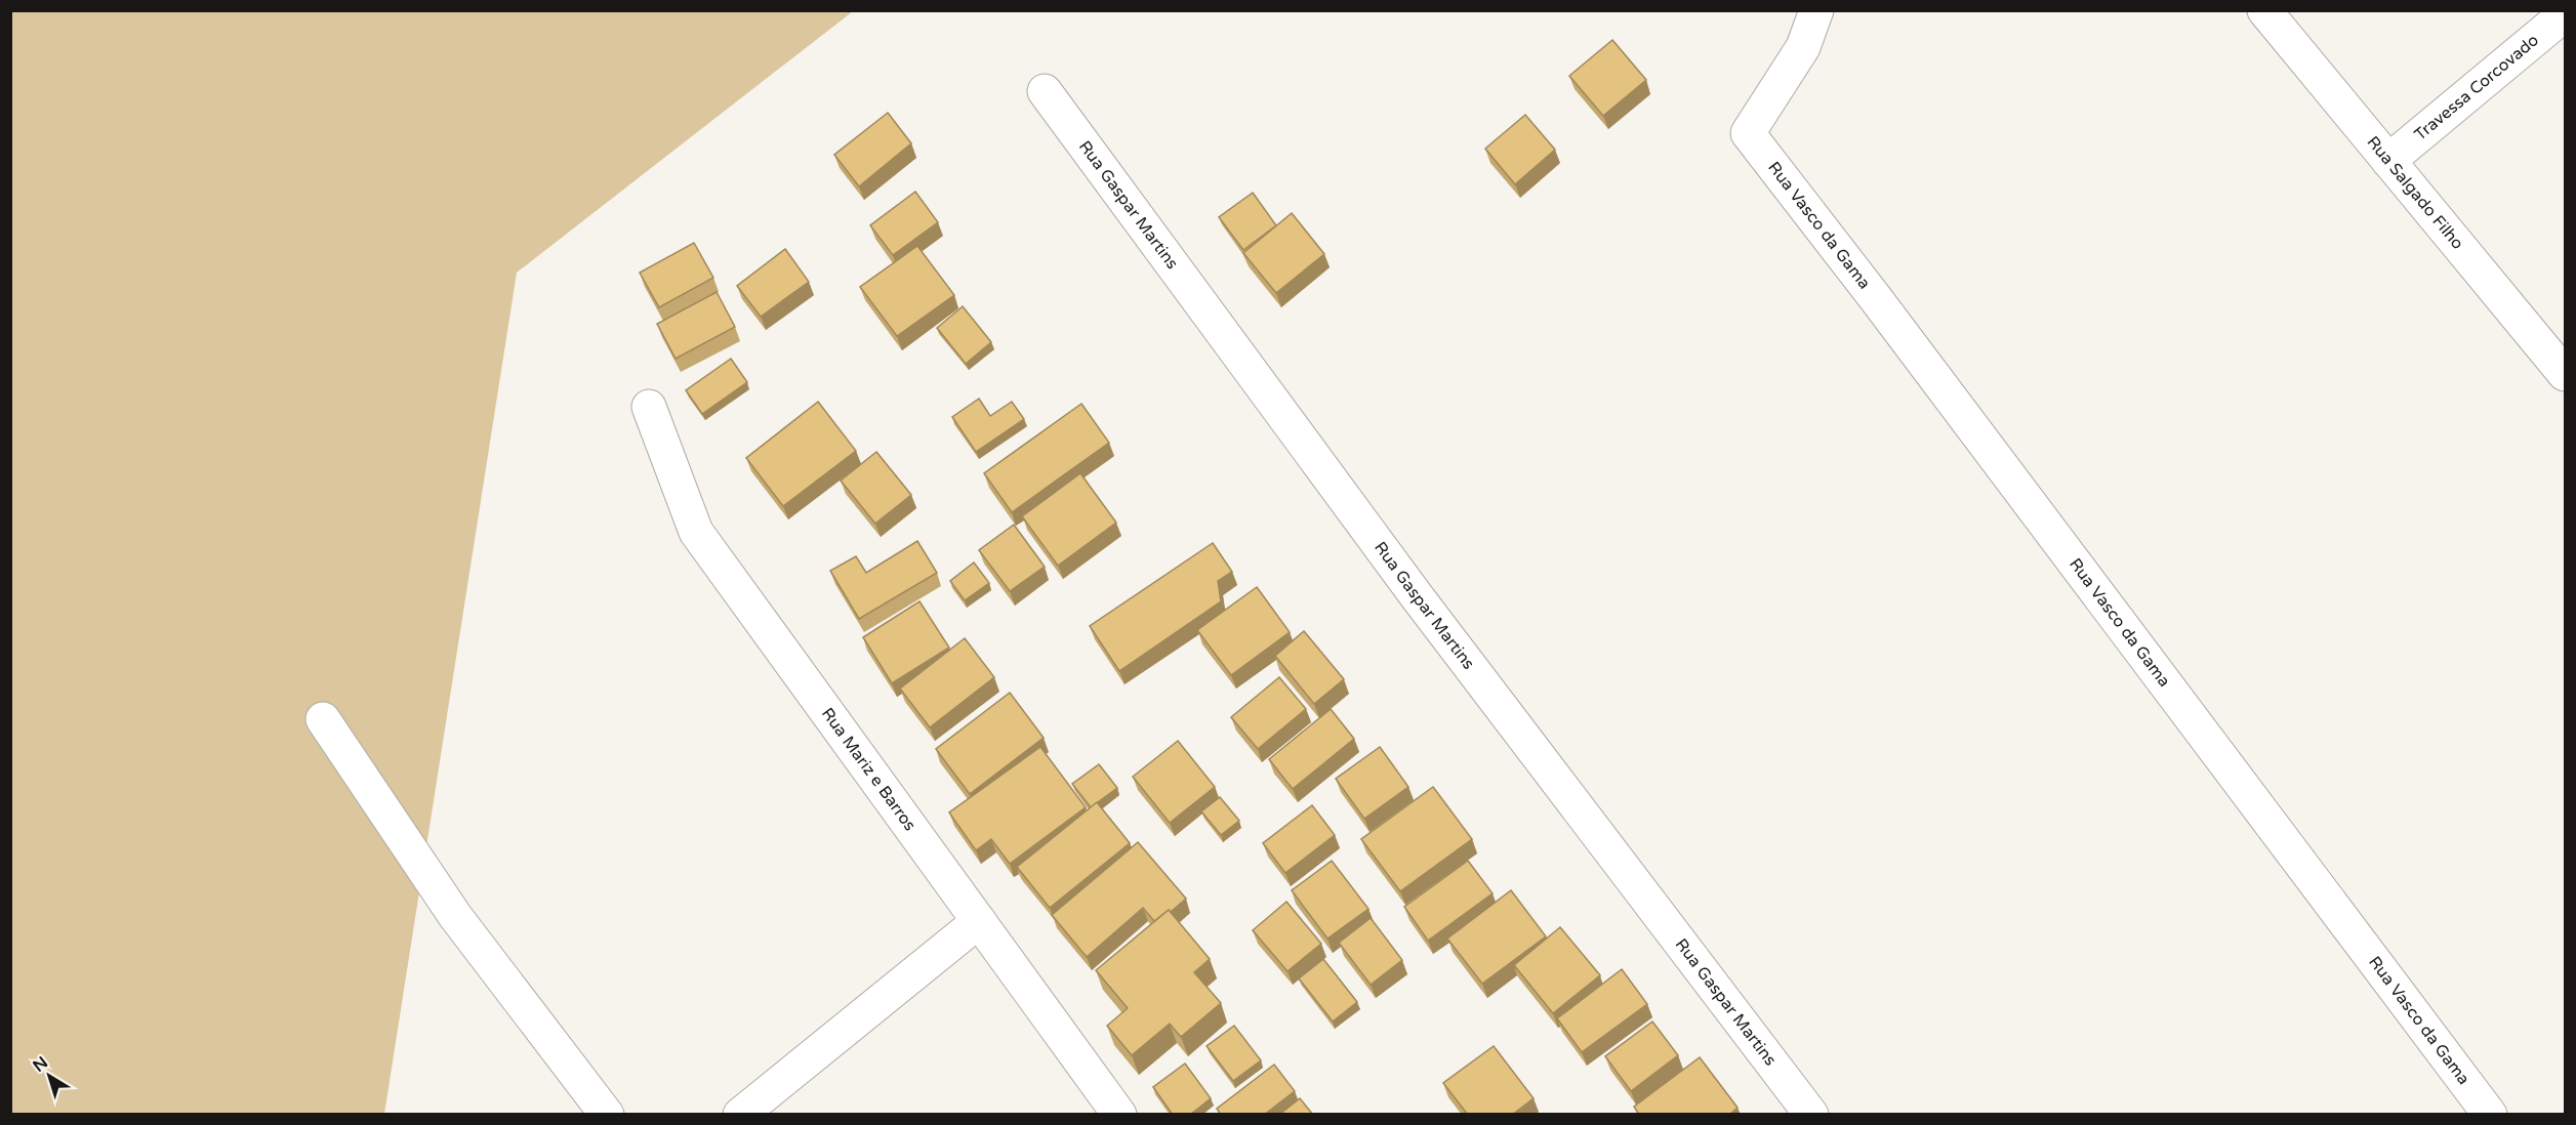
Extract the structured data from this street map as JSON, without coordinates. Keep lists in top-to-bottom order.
{
  "streets": {
    "street": [
      "Travessa Corcovado",
      "Rua Salgado Filho",
      "Rua Gaspar Martins",
      "Rua Vasco da Gama",
      "Rua Mariz e Barros"
    ]
  },
  "crossings": [
    ["Travessa Corcovado", "Rua Salgado Filho"]
  ],
  "north": "top left"
}
